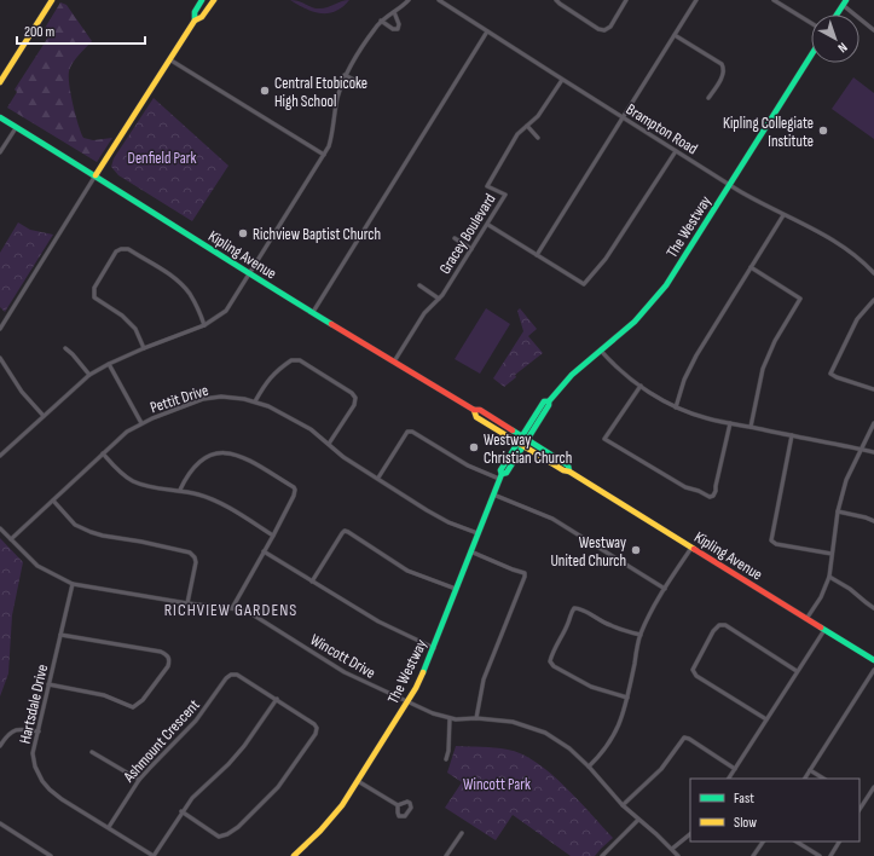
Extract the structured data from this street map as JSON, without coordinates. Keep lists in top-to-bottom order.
{
  "streets": {
    "main road": ["The Westway", "Kipling Avenue"],
    "street": [
      "Brampton Road",
      "Gracey Boulevard",
      "Pettit Drive",
      "Wincott Drive",
      "Hartsdale Drive",
      "Ashmount Crescent"
    ]
  },
  "crossings": [
    ["Brampton Road", "The Westway"],
    ["Brampton Road", "Gracey Boulevard"],
    ["The Westway", "Kipling Avenue"],
    ["The Westway", "Pettit Drive"],
    ["The Westway", "Wincott Drive"],
    ["Gracey Boulevard", "Kipling Avenue"],
    ["Pettit Drive", "Wincott Drive"],
    ["Wincott Drive", "Hartsdale Drive"],
    ["Hartsdale Drive", "Ashmount Crescent"]
  ],
  "districts": ["RICHVIEW GARDENS"],
  "parks": ["Denfield Park", "Wincott Park"],
  "places": [
    "Central Etobicoke High School",
    "Kipling Collegiate Institute",
    "Richview Baptist Church",
    "Westway Christian Church",
    "Westway United Church"
  ],
  "legend": ["Fast", "Slow"],
  "scale_bar": "200 m",
  "north": "bottom right"
}
